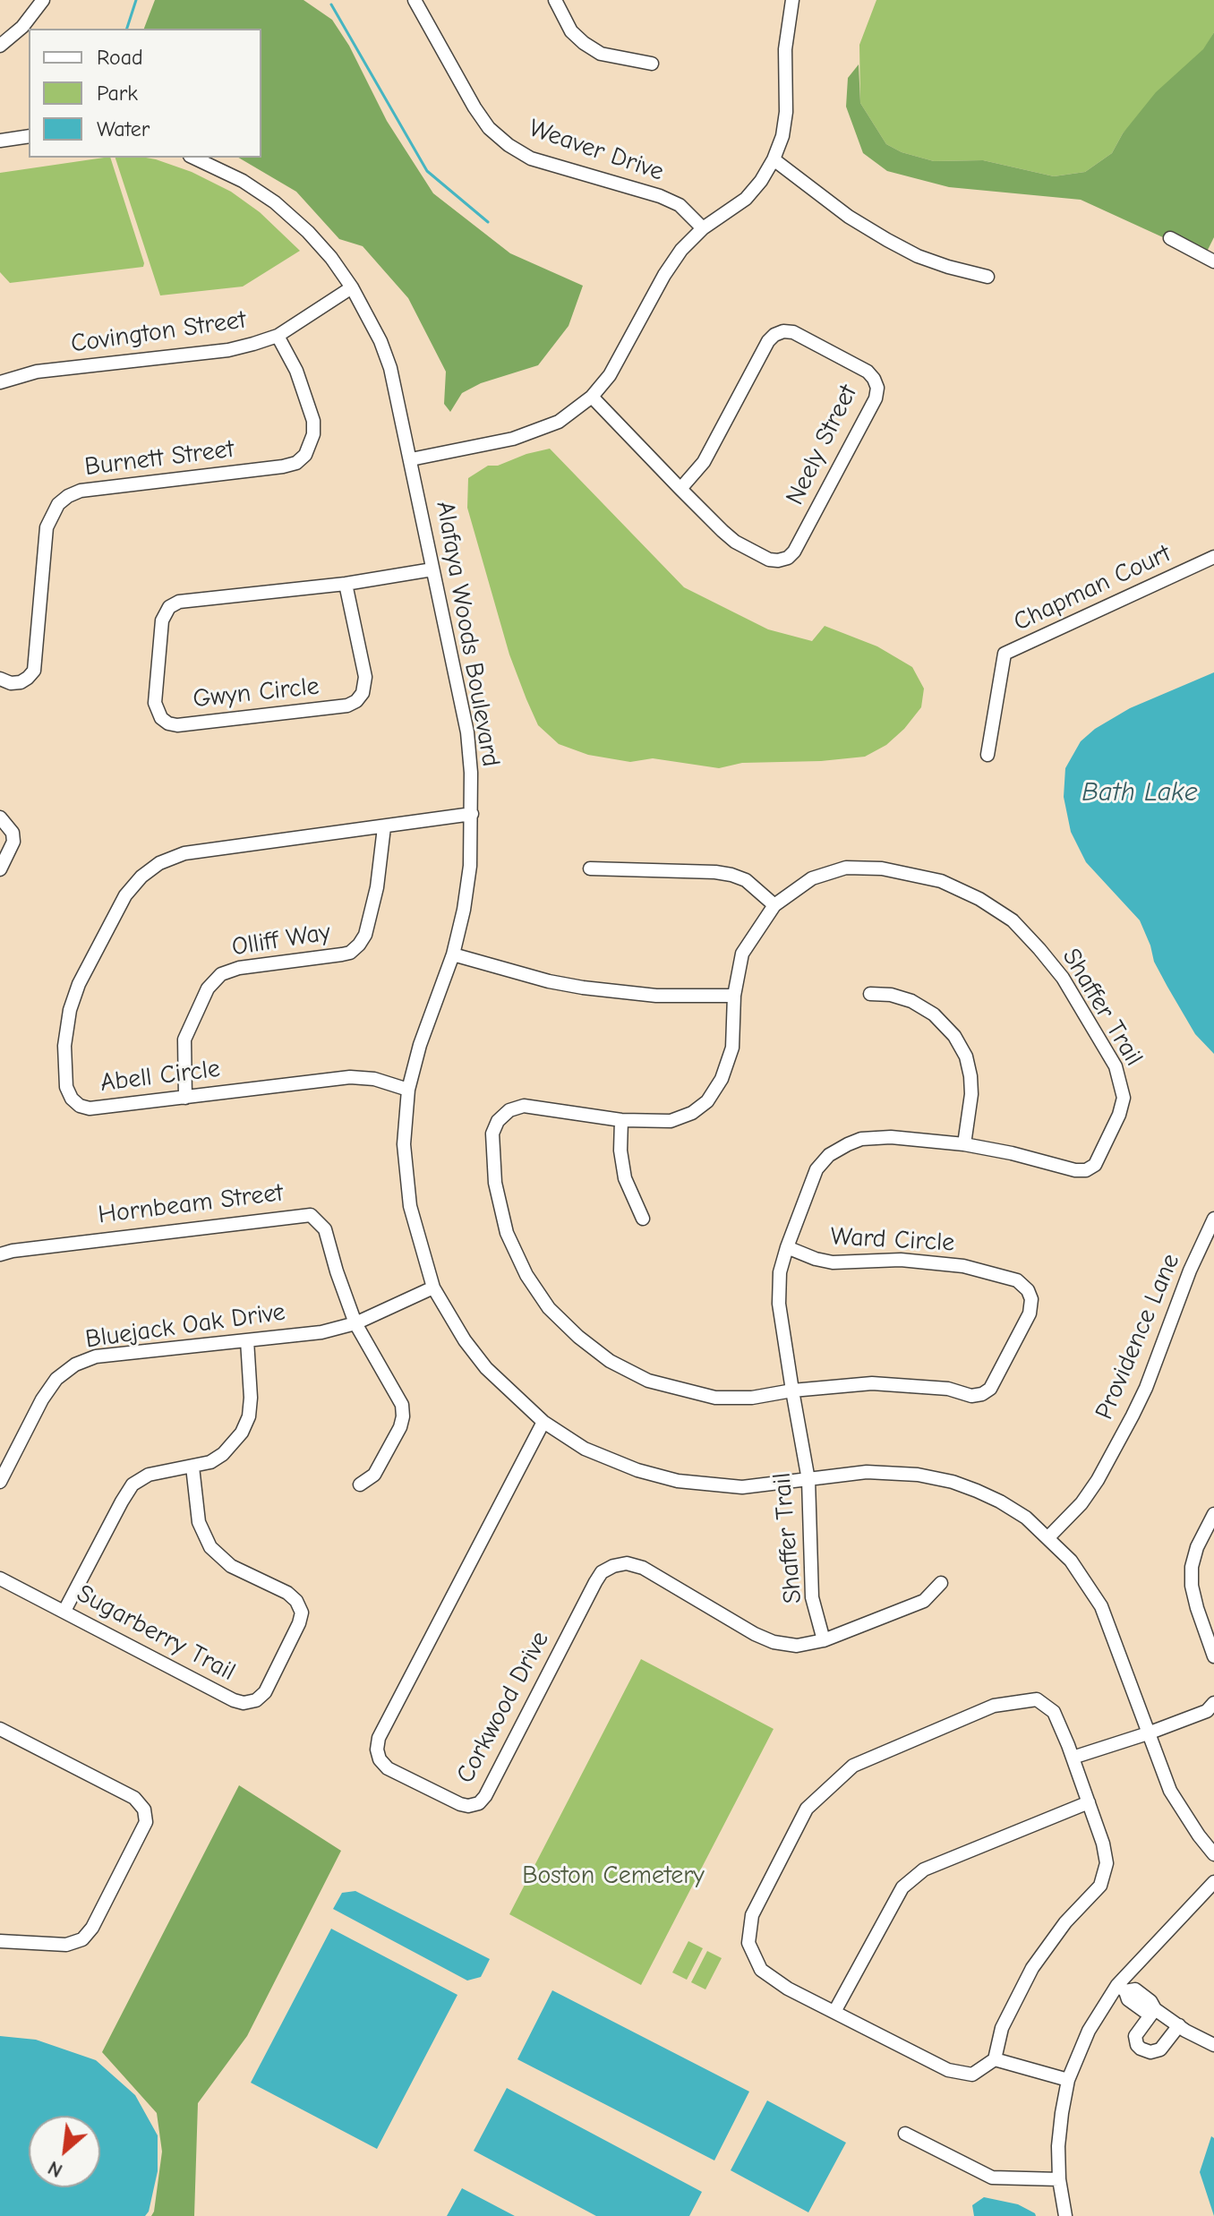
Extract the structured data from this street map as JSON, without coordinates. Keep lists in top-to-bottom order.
{
  "streets": {
    "street": [
      "Weaver Drive",
      "Covington Street",
      "Neely Street",
      "Burnett Street",
      "Chapman Court",
      "Alafaya Woods Boulevard",
      "Gwyn Circle",
      "Olliff Way",
      "Shaffer Trail",
      "Abell Circle",
      "Hornbeam Street",
      "Ward Circle",
      "Bluejack Oak Drive",
      "Providence Lane",
      "Sugarberry Trail",
      "Corkwood Drive"
    ]
  },
  "crossings": [
    ["Covington Street", "Burnett Street"],
    ["Covington Street", "Alafaya Woods Boulevard"],
    ["Alafaya Woods Boulevard", "Gwyn Circle"],
    ["Alafaya Woods Boulevard", "Shaffer Trail"],
    ["Alafaya Woods Boulevard", "Abell Circle"],
    ["Alafaya Woods Boulevard", "Bluejack Oak Drive"],
    ["Alafaya Woods Boulevard", "Providence Lane"],
    ["Alafaya Woods Boulevard", "Corkwood Drive"],
    ["Olliff Way", "Abell Circle"],
    ["Shaffer Trail", "Ward Circle"],
    ["Shaffer Trail", "Corkwood Drive"],
    ["Hornbeam Street", "Bluejack Oak Drive"]
  ],
  "water": ["Bath Lake"],
  "parks": ["Boston Cemetery"],
  "legend": ["Road", "Park", "Water"],
  "north": "bottom left"
}
